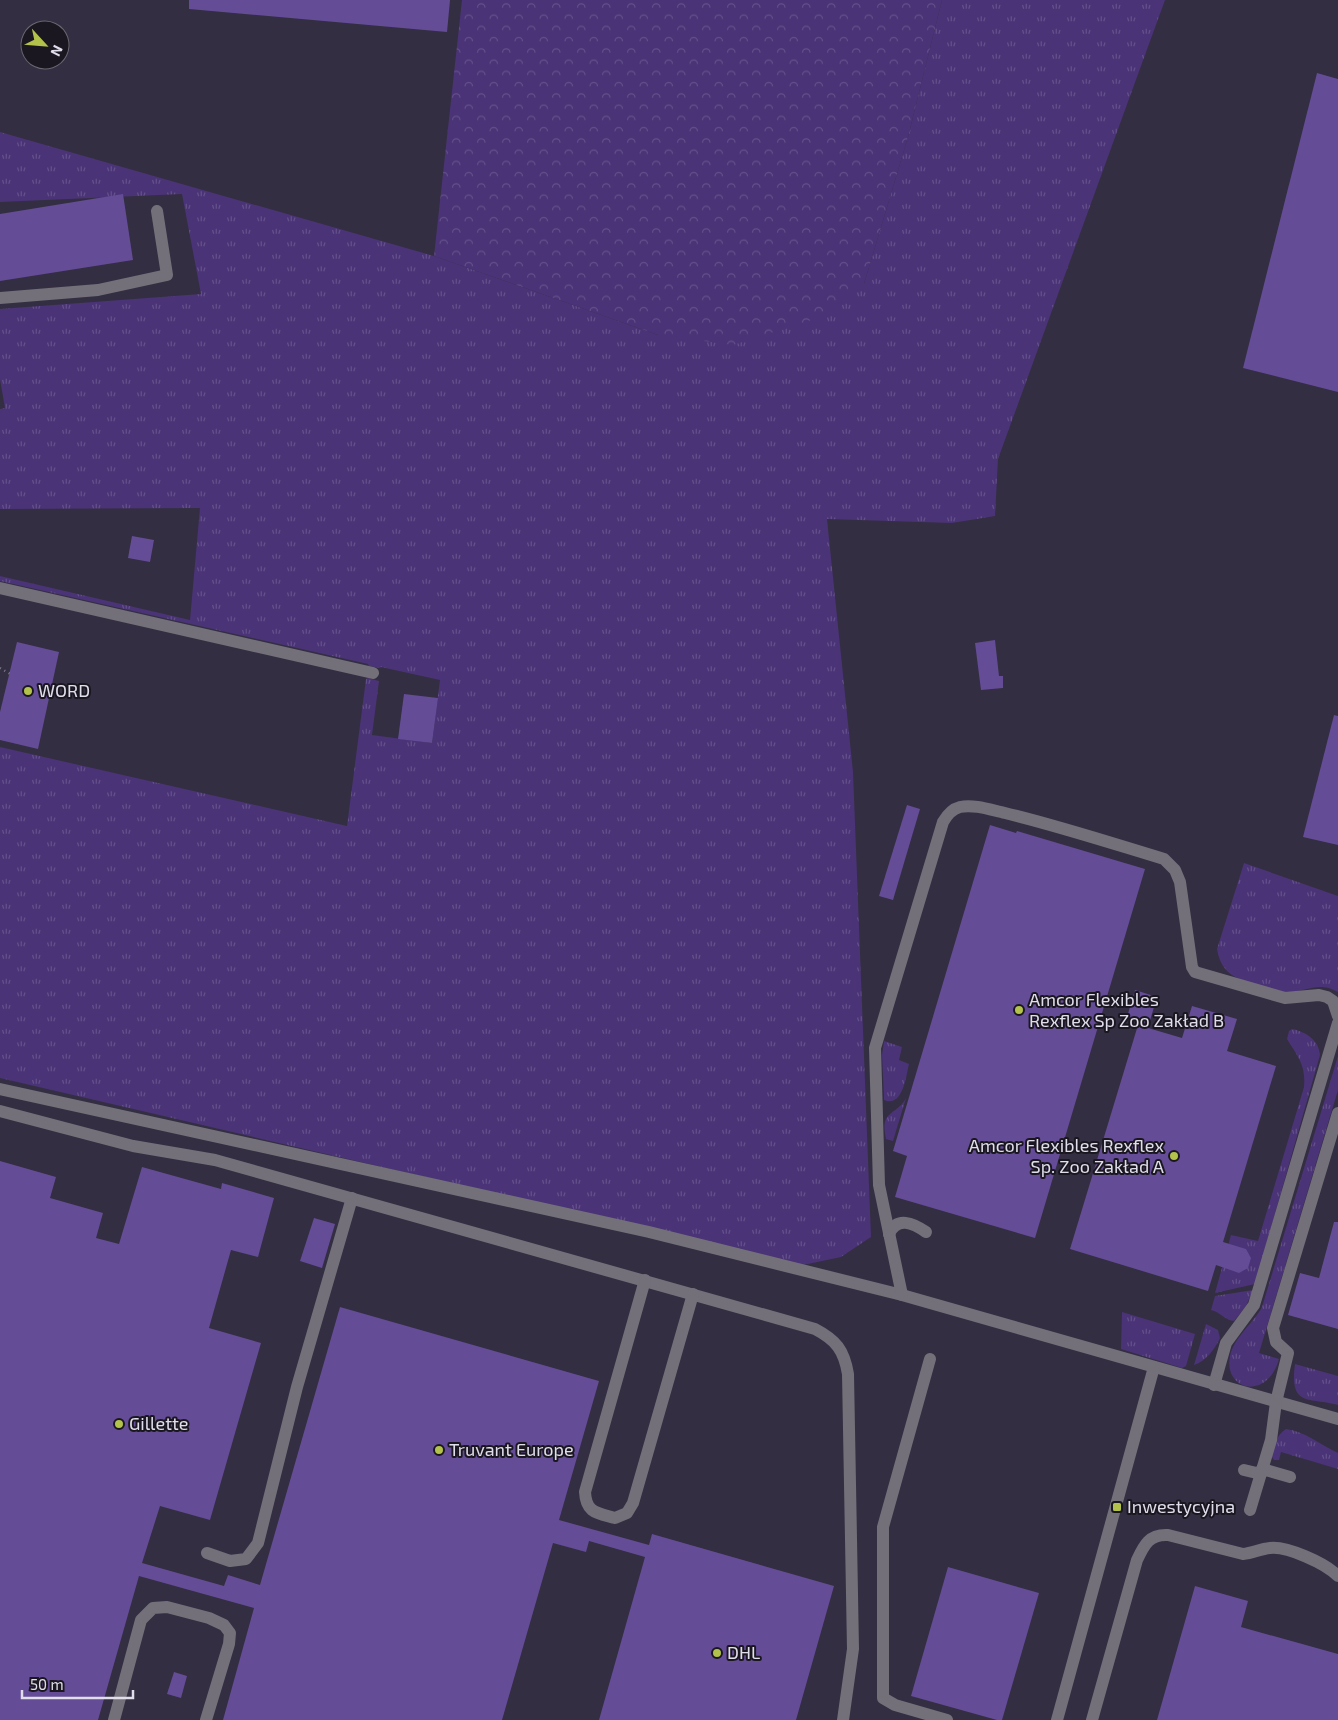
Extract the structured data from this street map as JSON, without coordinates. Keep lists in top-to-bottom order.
{
  "places": {
    "other": [
      "WORD",
      "Amcor Flexibles Rexflex Sp Zoo Zakład B",
      "Amcor Flexibles Rexflex Sp. Zoo Zakład A",
      "Gillette",
      "Truvant Europe",
      "DHL"
    ],
    "transit": ["Inwestycyjna"]
  },
  "scale_bar": "50 m",
  "north": "bottom right"
}
